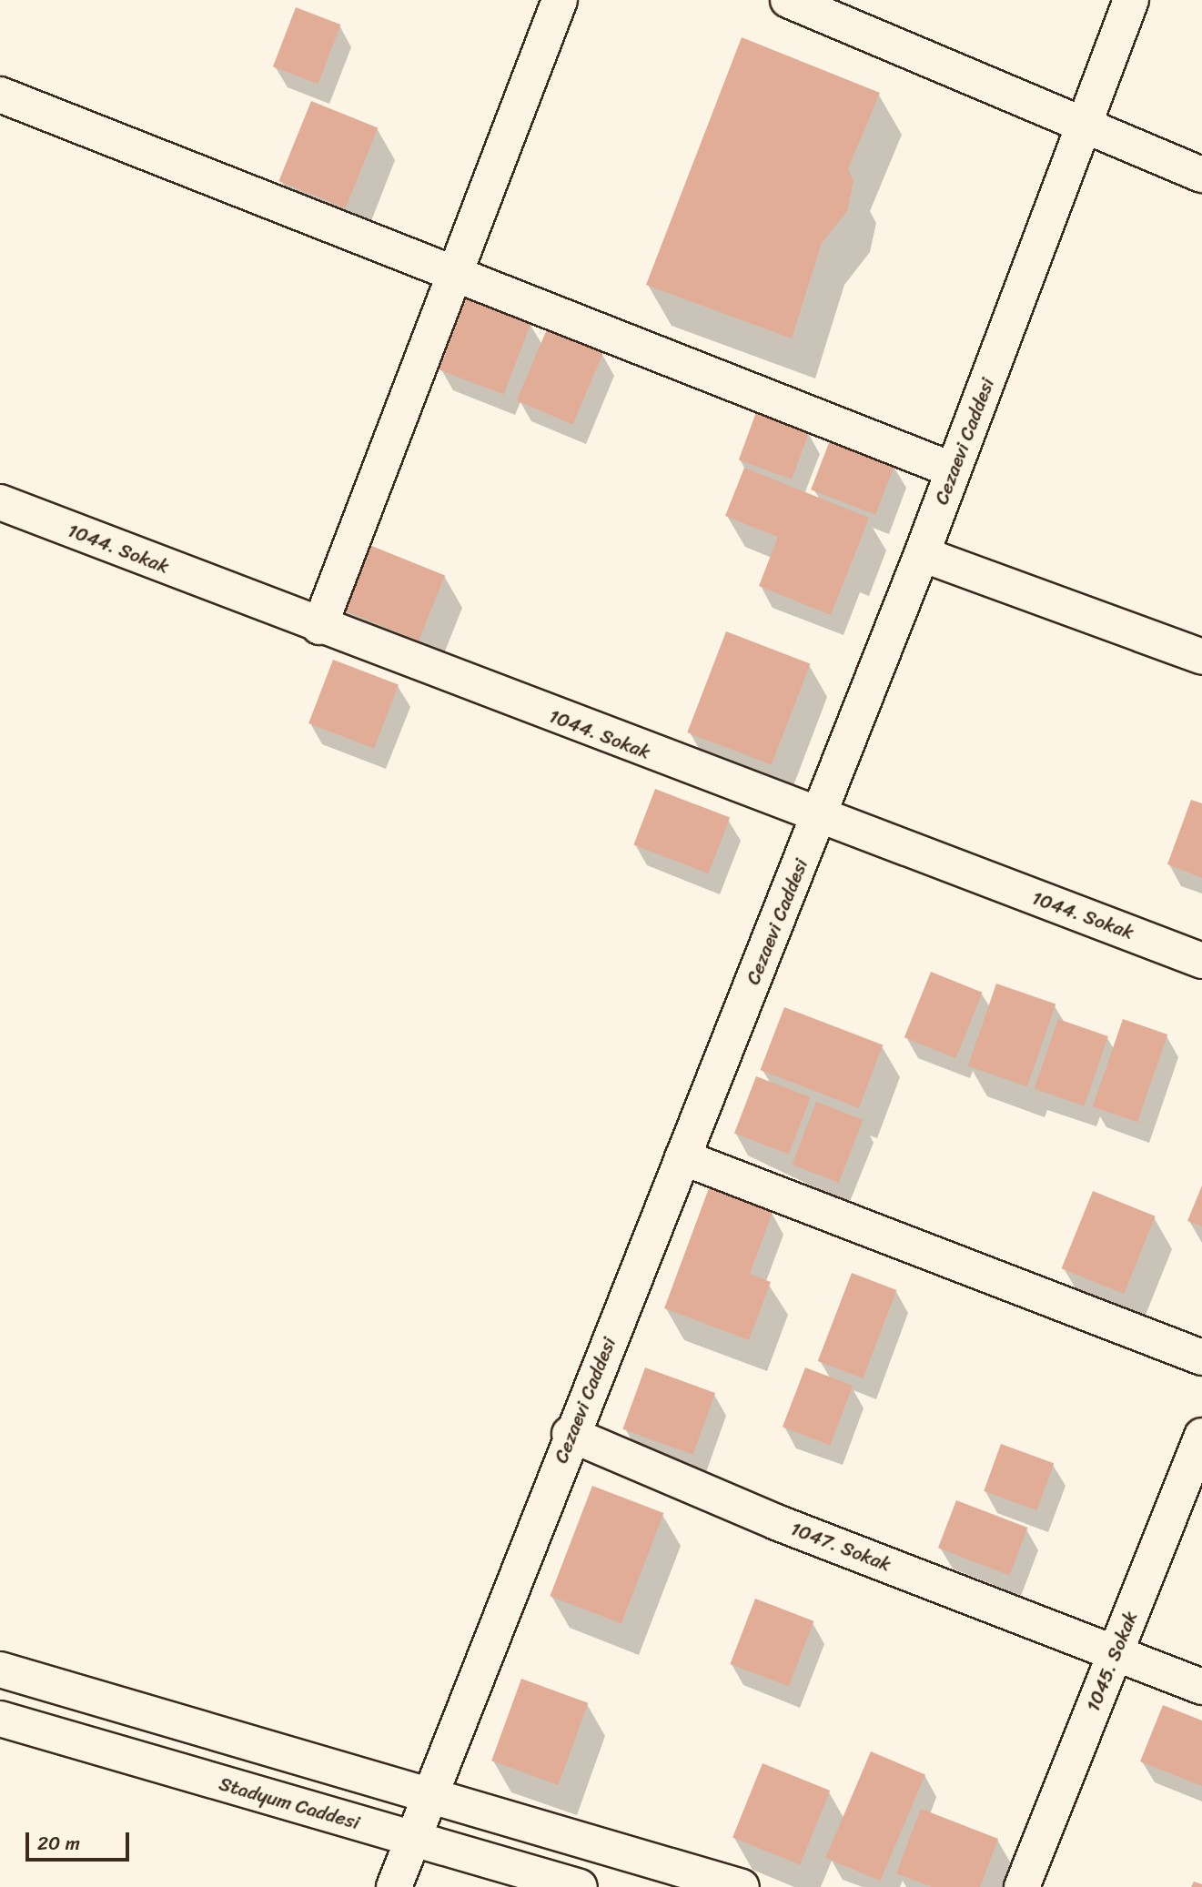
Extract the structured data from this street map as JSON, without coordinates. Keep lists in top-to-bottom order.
{
  "streets": {
    "street": [
      "Cezaevi Caddesi",
      "1044. Sokak",
      "1047. Sokak",
      "1045. Sokak",
      "Stadyum Caddesi"
    ]
  },
  "crossings": [
    ["Cezaevi Caddesi", "1044. Sokak"],
    ["Cezaevi Caddesi", "1047. Sokak"],
    ["Cezaevi Caddesi", "Stadyum Caddesi"],
    ["1047. Sokak", "1045. Sokak"]
  ],
  "scale_bar": "20 m"
}
